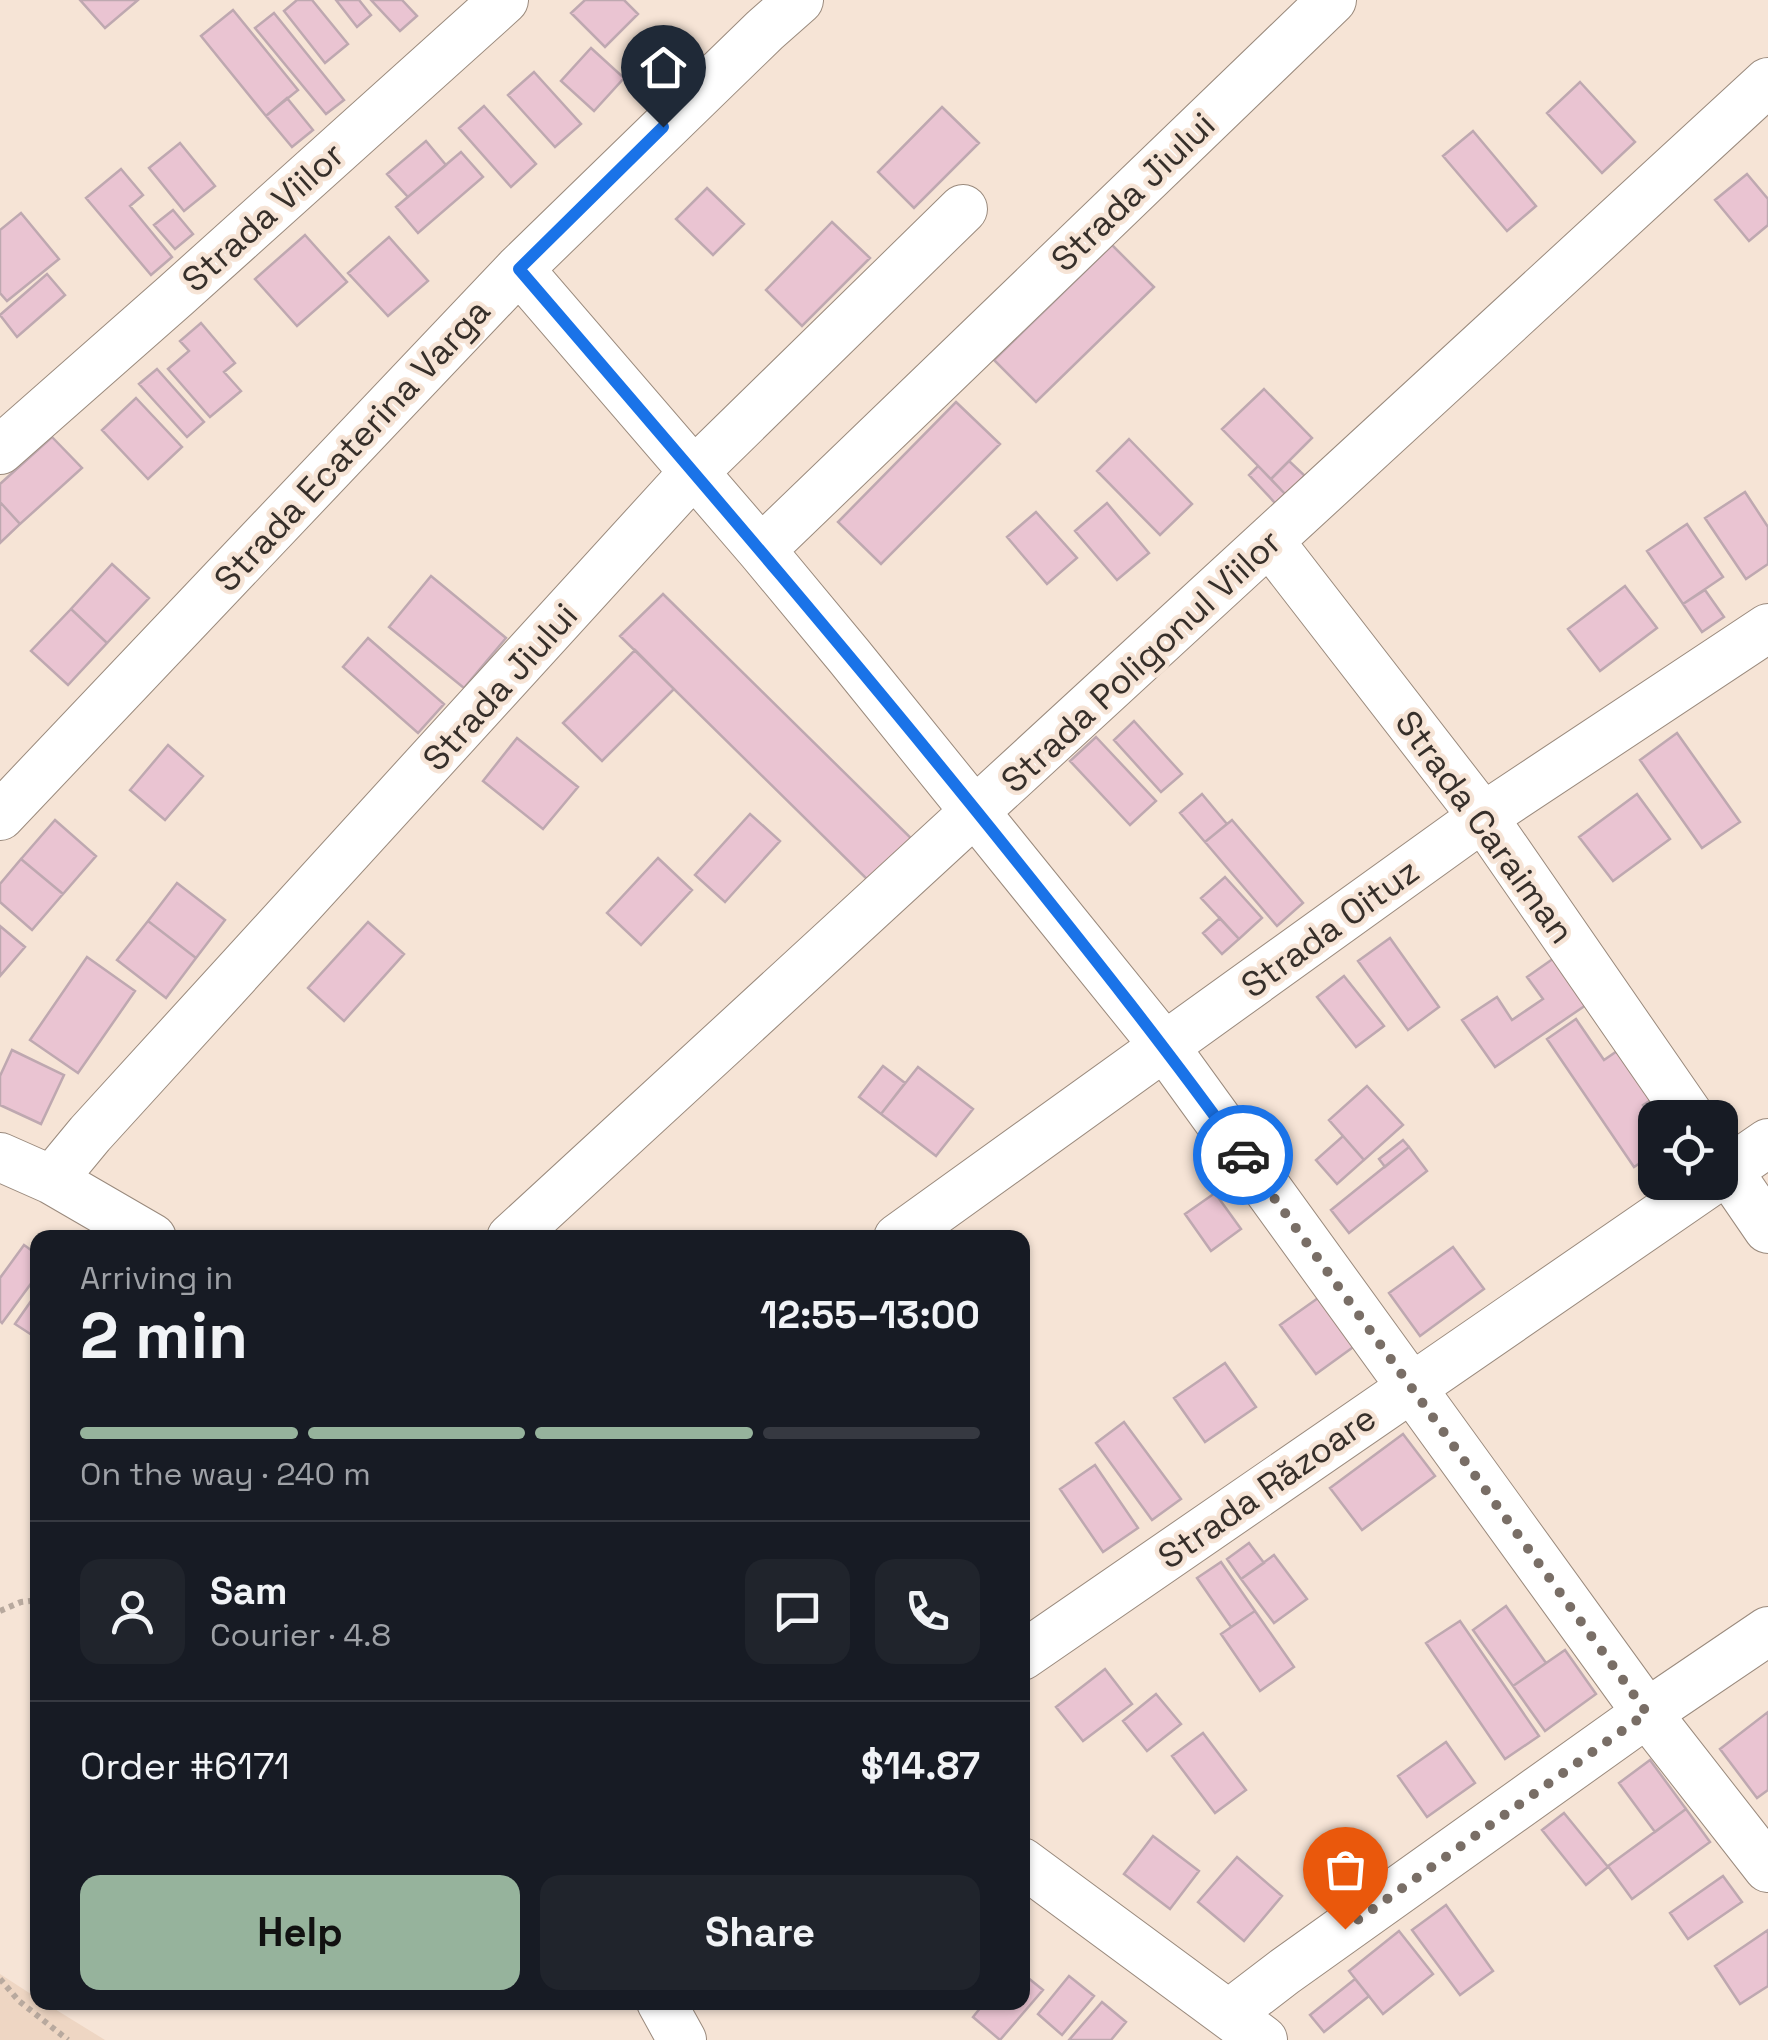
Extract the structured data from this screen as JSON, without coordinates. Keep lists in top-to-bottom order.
{
  "streets": {
    "street": [
      "Strada Jiului",
      "Strada Viilor",
      "Strada Ecaterina Varga",
      "Strada Poligonul Viilor",
      "Strada Caraiman",
      "Strada Oituz",
      "Strada Răzoare"
    ]
  },
  "crossings": [
    ["Strada Poligonul Viilor", "Strada Caraiman"],
    ["Strada Caraiman", "Strada Oituz"]
  ],
  "page": {
    "heading": ["2 min", "Arriving in", "12:55–13:00"],
    "panel": [
      "Sam",
      "Courier · 4.8",
      "Order #6171",
      "$14.87"
    ],
    "bar": "On the way · 240 m",
    "buttons": ["Help", "Share"]
  }
}
